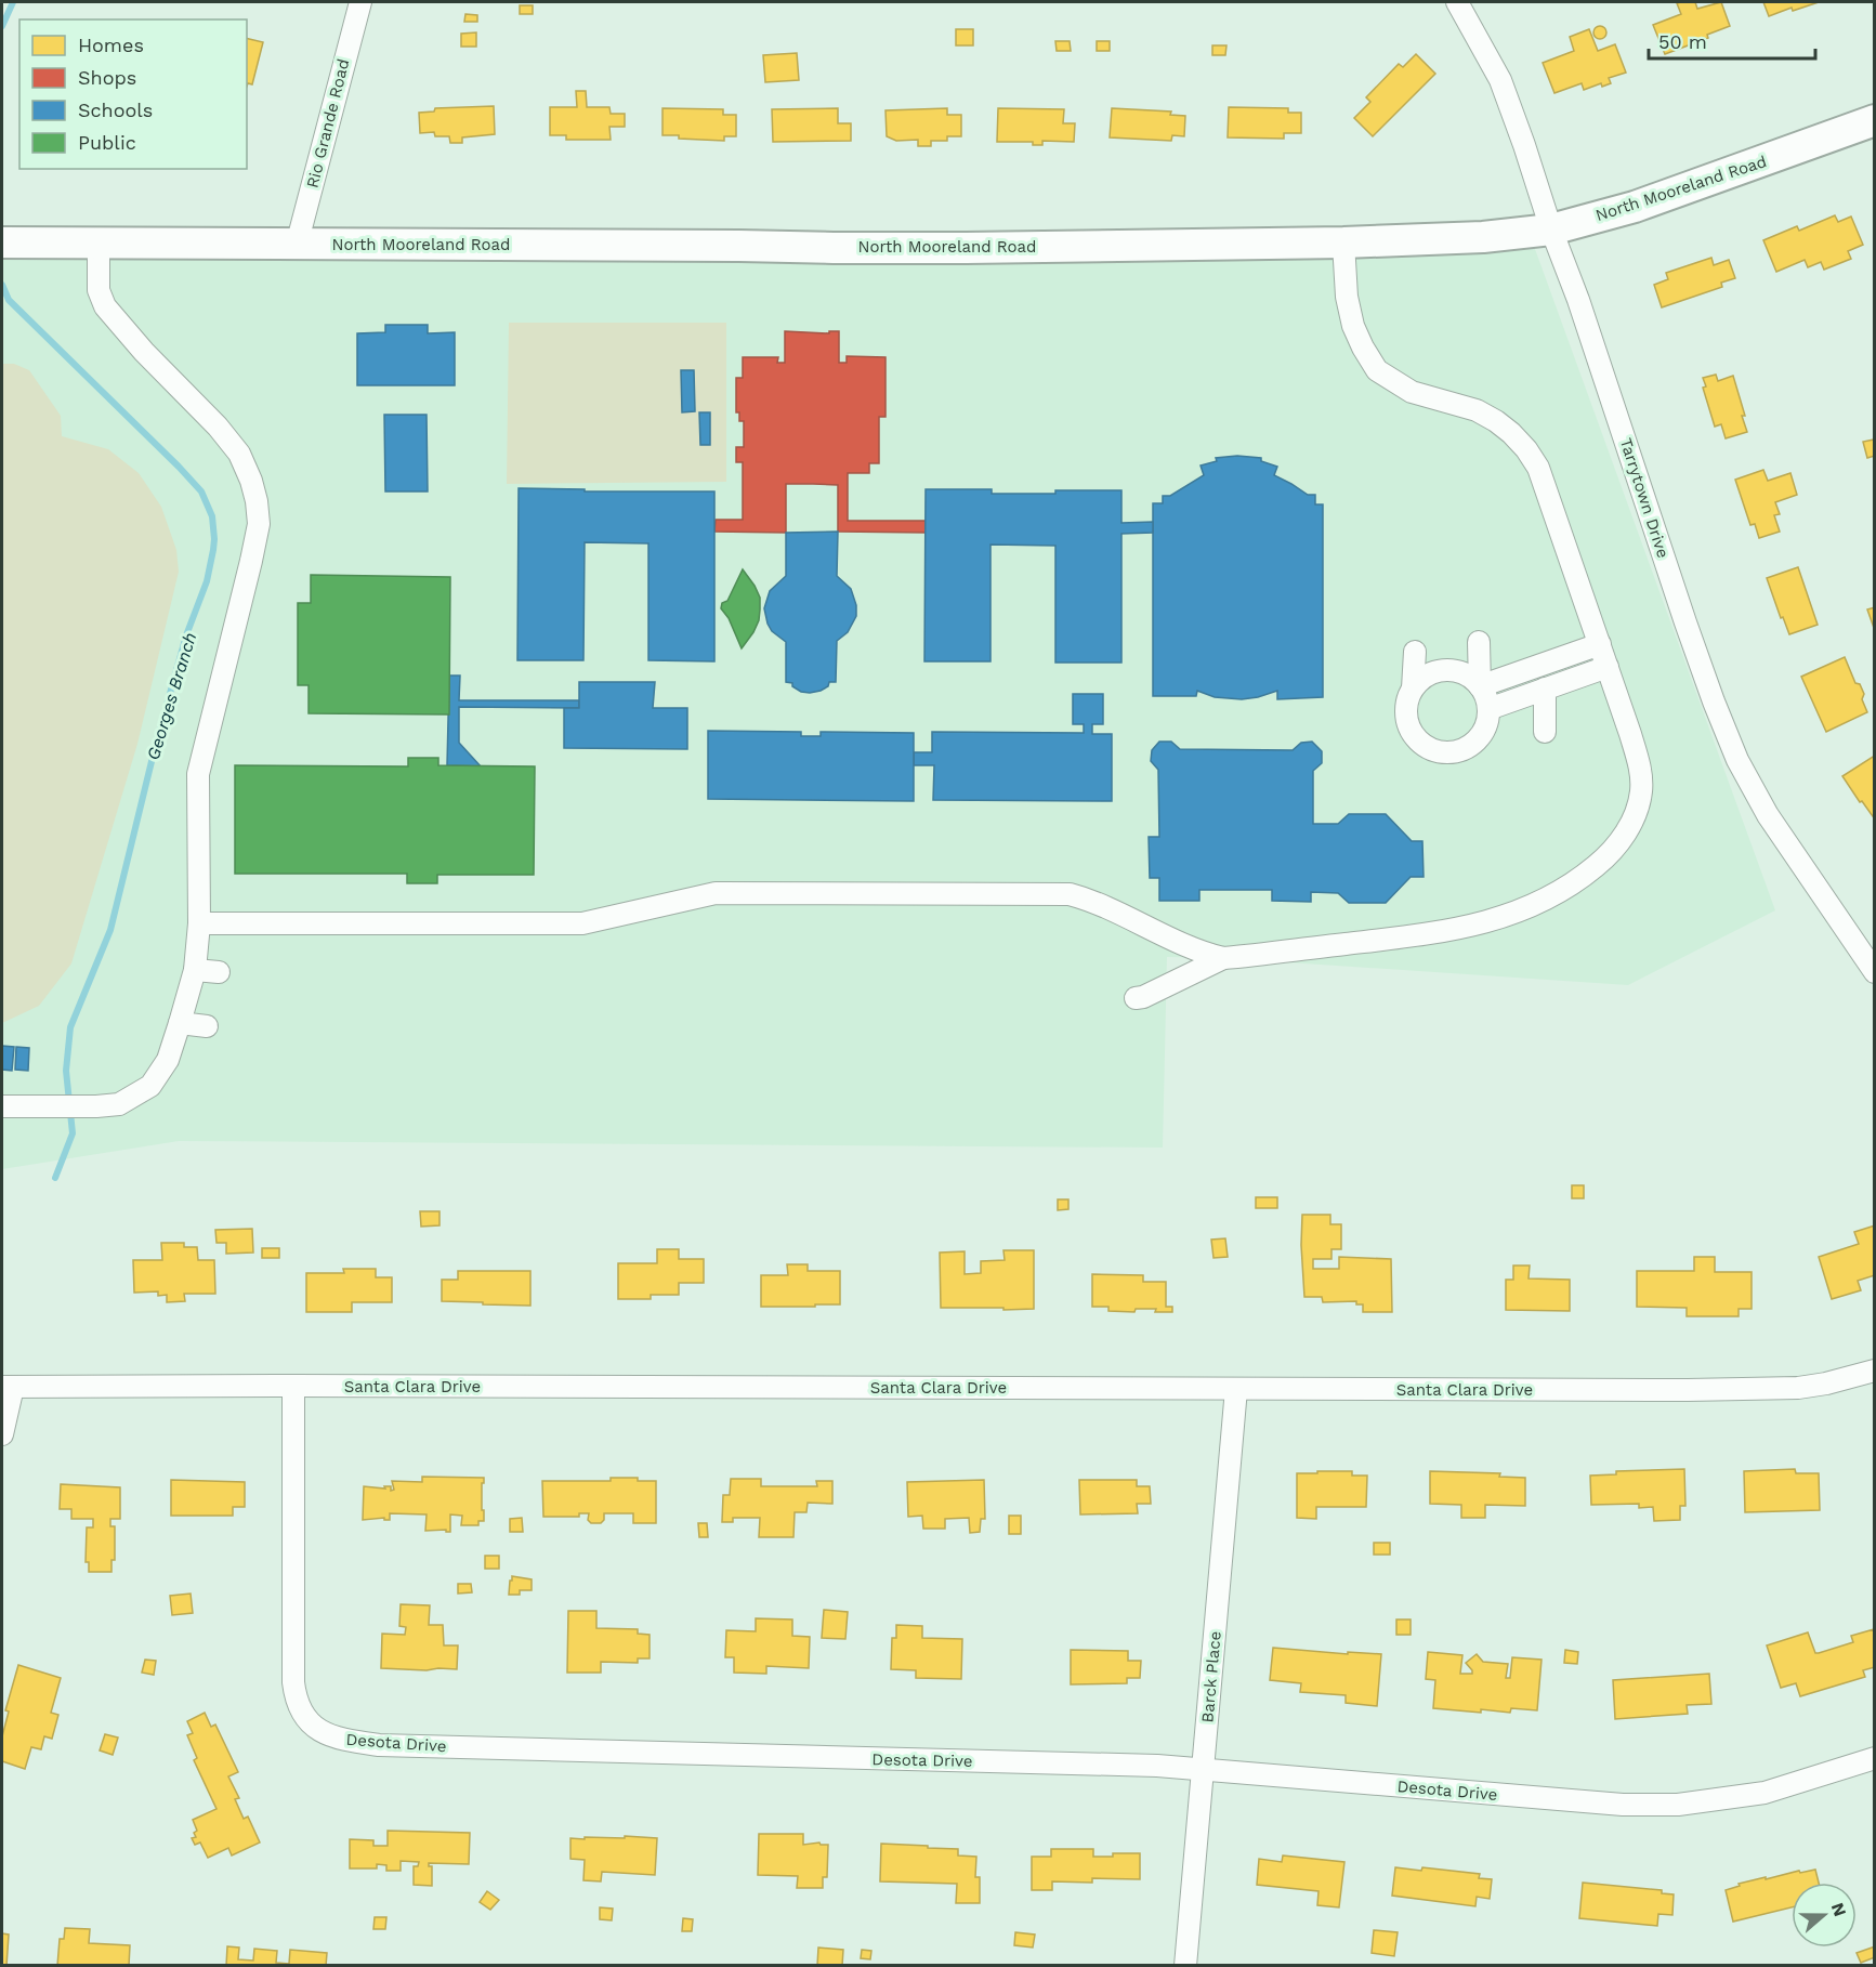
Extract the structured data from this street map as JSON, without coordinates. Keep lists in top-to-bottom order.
{
  "streets": {
    "street": [
      "Rio Grande Road",
      "North Mooreland Road",
      "Tarrytown Drive",
      "Santa Clara Drive",
      "Barck Place",
      "Desota Drive"
    ]
  },
  "crossings": [
    ["Rio Grande Road", "North Mooreland Road"],
    ["North Mooreland Road", "Tarrytown Drive"],
    ["Santa Clara Drive", "Barck Place"],
    ["Santa Clara Drive", "Desota Drive"],
    ["Barck Place", "Desota Drive"]
  ],
  "water": ["Georges Branch"],
  "legend": [
    "Homes",
    "Shops",
    "Schools",
    "Public"
  ],
  "scale_bar": "50 m",
  "north": "right"
}
